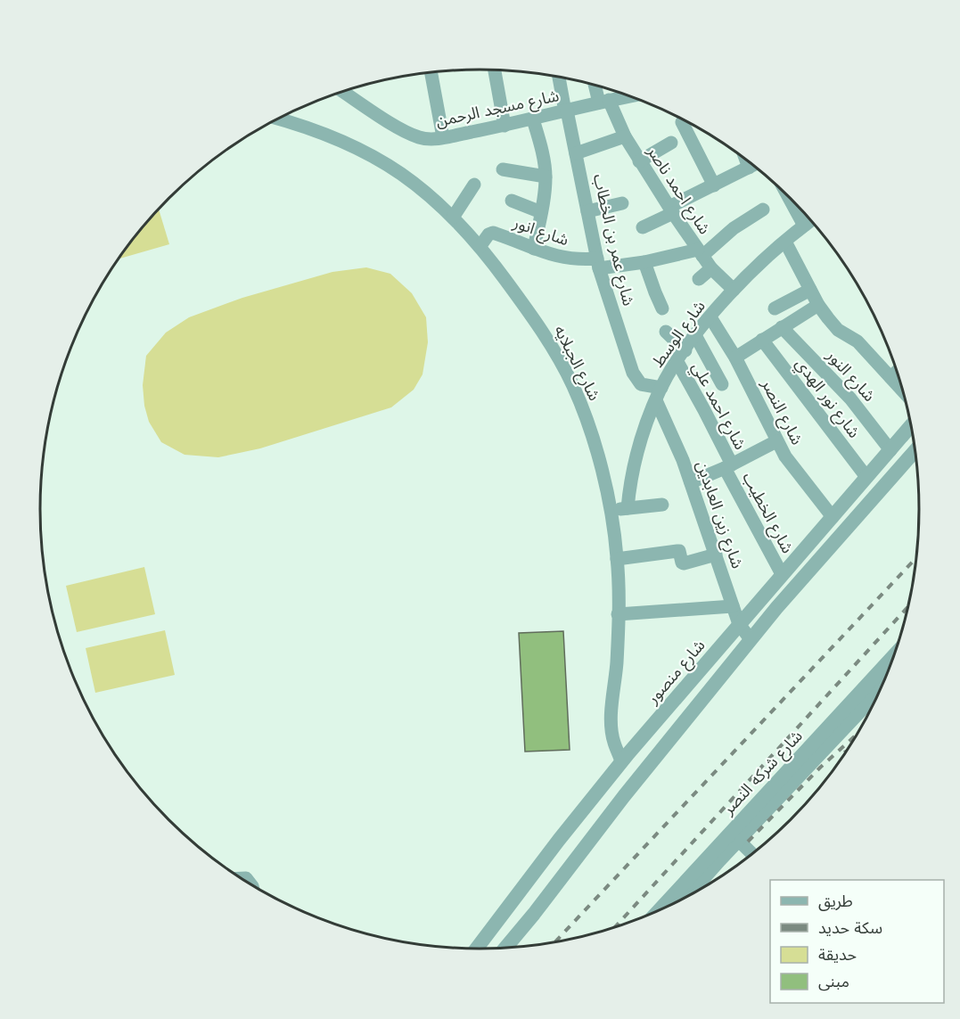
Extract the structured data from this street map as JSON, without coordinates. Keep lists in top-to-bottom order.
{
  "streets": {
    "street": [
      "شارع مسجد الرحمن",
      "شارع احمد ناصر",
      "شارع انور",
      "شارع عمر بن الخطاب",
      "شارع الوسط",
      "شارع الجبلايه",
      "شارع النور",
      "شارع نور الهدي",
      "شارع احمد علي",
      "شارع النصر",
      "شارع الخطيب",
      "شارع زين العابدين",
      "شارع منصور",
      "شارع شركه النصر"
    ]
  },
  "crossings": [
    ["شارع مسجد الرحمن", "شارع احمد ناصر"],
    ["شارع مسجد الرحمن", "شارع عمر بن الخطاب"],
    ["شارع احمد ناصر", "شارع انور"],
    ["شارع احمد ناصر", "شارع الوسط"],
    ["شارع انور", "شارع عمر بن الخطاب"],
    ["شارع انور", "شارع الجبلايه"],
    ["شارع عمر بن الخطاب", "شارع الوسط"],
    ["شارع عمر بن الخطاب", "شارع زين العابدين"],
    ["شارع الوسط", "شارع احمد علي"],
    ["شارع الوسط", "شارع النصر"],
    ["شارع الوسط", "شارع زين العابدين"],
    ["شارع الجبلايه", "شارع منصور"],
    ["شارع النور", "شارع منصور"],
    ["شارع نور الهدي", "شارع منصور"],
    ["شارع احمد علي", "شارع الخطيب"],
    ["شارع النصر", "شارع منصور"],
    ["شارع الخطيب", "شارع منصور"],
    ["شارع زين العابدين", "شارع منصور"]
  ],
  "legend": [
    "طريق",
    "سكة حديد",
    "حديقة",
    "مبنى"
  ]
}
